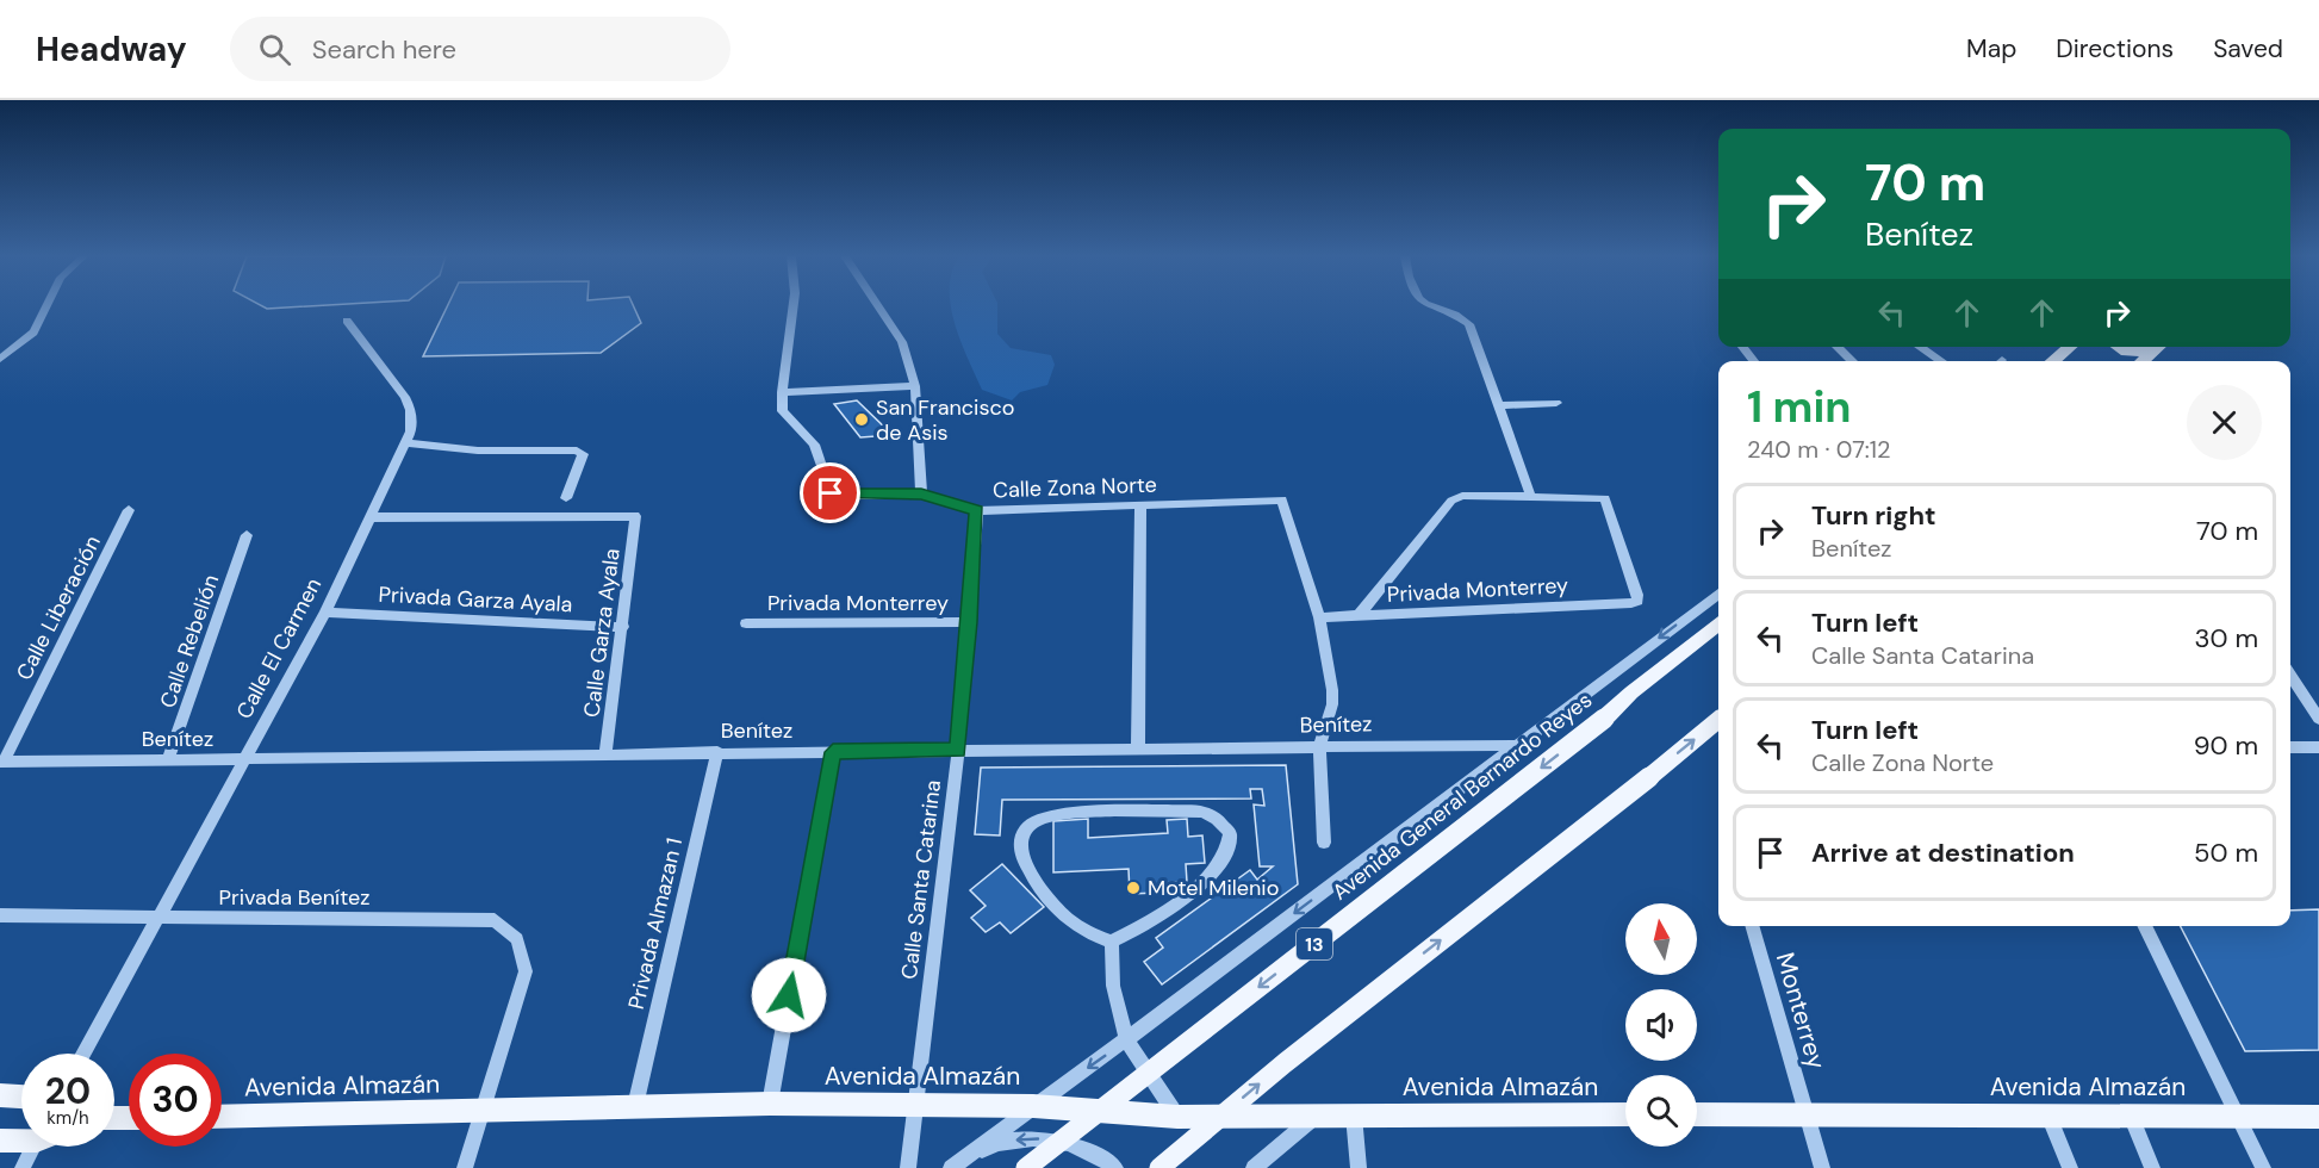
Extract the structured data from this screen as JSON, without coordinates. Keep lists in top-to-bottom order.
{
  "streets": {
    "main road": ["Avenida General Bernardo Reyes", "13", "Avenida Almazán"],
    "street": [
      "Calle Zona Norte",
      "Privada Monterrey",
      "Privada Garza Ayala",
      "Calle Liberación",
      "Calle Garza Ayala",
      "Calle Rebelión",
      "Calle El Carmen",
      "Benítez",
      "Calle Santa Catarina",
      "Privada Benítez",
      "Privada Almazan 1",
      "Monterrey"
    ]
  },
  "crossings": [
    ["Calle Zona Norte", "Privada Monterrey"],
    ["Calle Zona Norte", "Calle Santa Catarina"],
    ["Privada Monterrey", "Calle Santa Catarina"],
    ["Privada Garza Ayala", "Calle Garza Ayala"],
    ["Privada Garza Ayala", "Calle El Carmen"],
    ["Calle Liberación", "Benítez"],
    ["Calle Garza Ayala", "Calle El Carmen"],
    ["Calle Garza Ayala", "Benítez"],
    ["Calle Rebelión", "Benítez"],
    ["Calle El Carmen", "Benítez"],
    ["Calle El Carmen", "Privada Benítez"],
    ["Benítez", "Calle Santa Catarina"],
    ["Benítez", "Privada Almazan 1"],
    ["Calle Santa Catarina", "Avenida Almazán"],
    ["Privada Benítez", "Avenida Almazán"],
    ["Privada Almazan 1", "Avenida Almazán"],
    ["Monterrey", "Avenida Almazán"]
  ],
  "places": ["San Francisco de Asis", "Motel Milenio"],
  "north": "top",
  "page": {
    "header": "Headway",
    "search": "Search here",
    "nav": ["Map", "Directions", "Saved"],
    "turn": ["70 m", "Benítez"],
    "heading": ["1 min", "240 m · 07:12"],
    "list": [
      {
        "name": "Turn right",
        "note": "Benítez",
        "value": "70 m"
      },
      {
        "name": "Turn left",
        "note": "Calle Santa Catarina",
        "value": "30 m"
      },
      {
        "name": "Turn left",
        "note": "Calle Zona Norte",
        "value": "90 m"
      },
      {
        "name": "Arrive at destination",
        "value": "50 m"
      }
    ],
    "speed": "20 km/h",
    "limit": "30"
  }
}
